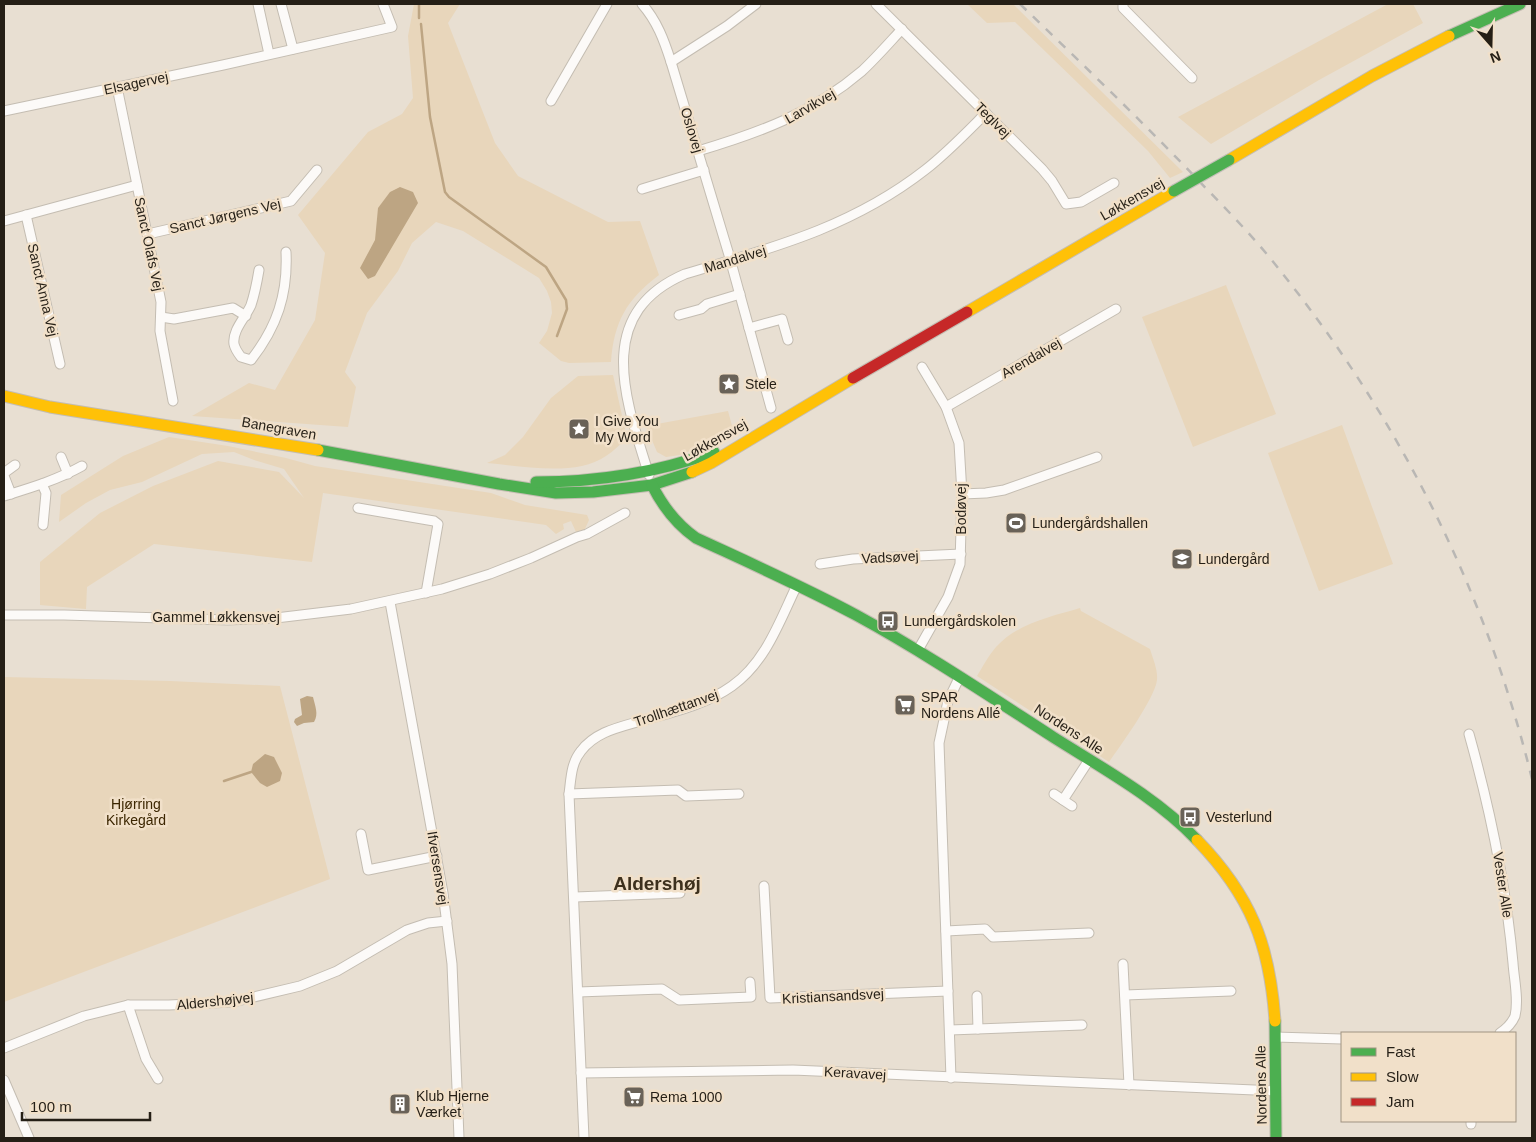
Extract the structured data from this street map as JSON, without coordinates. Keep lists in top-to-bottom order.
{
  "streets": {
    "main road": ["Løkkensvej", "Banegraven", "Nordens Alle"],
    "street": [
      "Elsagervej",
      "Larvikvej",
      "Teglvej",
      "Oslovej",
      "Sanct Jørgens Vej",
      "Sanct Olafs Vej",
      "Mandalvej",
      "Sanct Anna Vej",
      "Arendalvej",
      "Bodøvej",
      "Vadsøvej",
      "Gammel Løkkensvej",
      "Trollhættanvej",
      "Ifversensvej",
      "Vester Alle",
      "Kristiansandsvej",
      "Aldershøjvej",
      "Keravavej"
    ]
  },
  "crossings": [
    ["Elsagervej", "Sanct Olafs Vej"],
    ["Larvikvej", "Teglvej"],
    ["Larvikvej", "Oslovej"],
    ["Teglvej", "Mandalvej"],
    ["Oslovej", "Mandalvej"],
    ["Løkkensvej", "Mandalvej"],
    ["Løkkensvej", "Banegraven"],
    ["Løkkensvej", "Nordens Alle"],
    ["Sanct Jørgens Vej", "Sanct Olafs Vej"],
    ["Mandalvej", "Banegraven"],
    ["Mandalvej", "Nordens Alle"],
    ["Arendalvej", "Bodøvej"],
    ["Banegraven", "Nordens Alle"],
    ["Bodøvej", "Vadsøvej"],
    ["Bodøvej", "Nordens Alle"],
    ["Gammel Løkkensvej", "Ifversensvej"],
    ["Trollhættanvej", "Nordens Alle"],
    ["Trollhættanvej", "Keravavej"],
    ["Nordens Alle", "Keravavej"],
    ["Ifversensvej", "Aldershøjvej"]
  ],
  "districts": ["Aldershøj"],
  "parks": ["Hjørring Kirkegård"],
  "places": {
    "place": ["Stele", "I Give You My Word"],
    "sports": ["Lundergårdshallen"],
    "school or university": ["Lundergård"],
    "bus stop": ["Lundergårdskolen", "Vesterlund"],
    "supermarket": ["SPAR Nordens Allé", "Rema 1000"],
    "building": ["Klub Hjerne Værket"]
  },
  "legend": ["Fast", "Slow", "Jam"],
  "scale_bar": "100 m",
  "north": "bottom"
}
